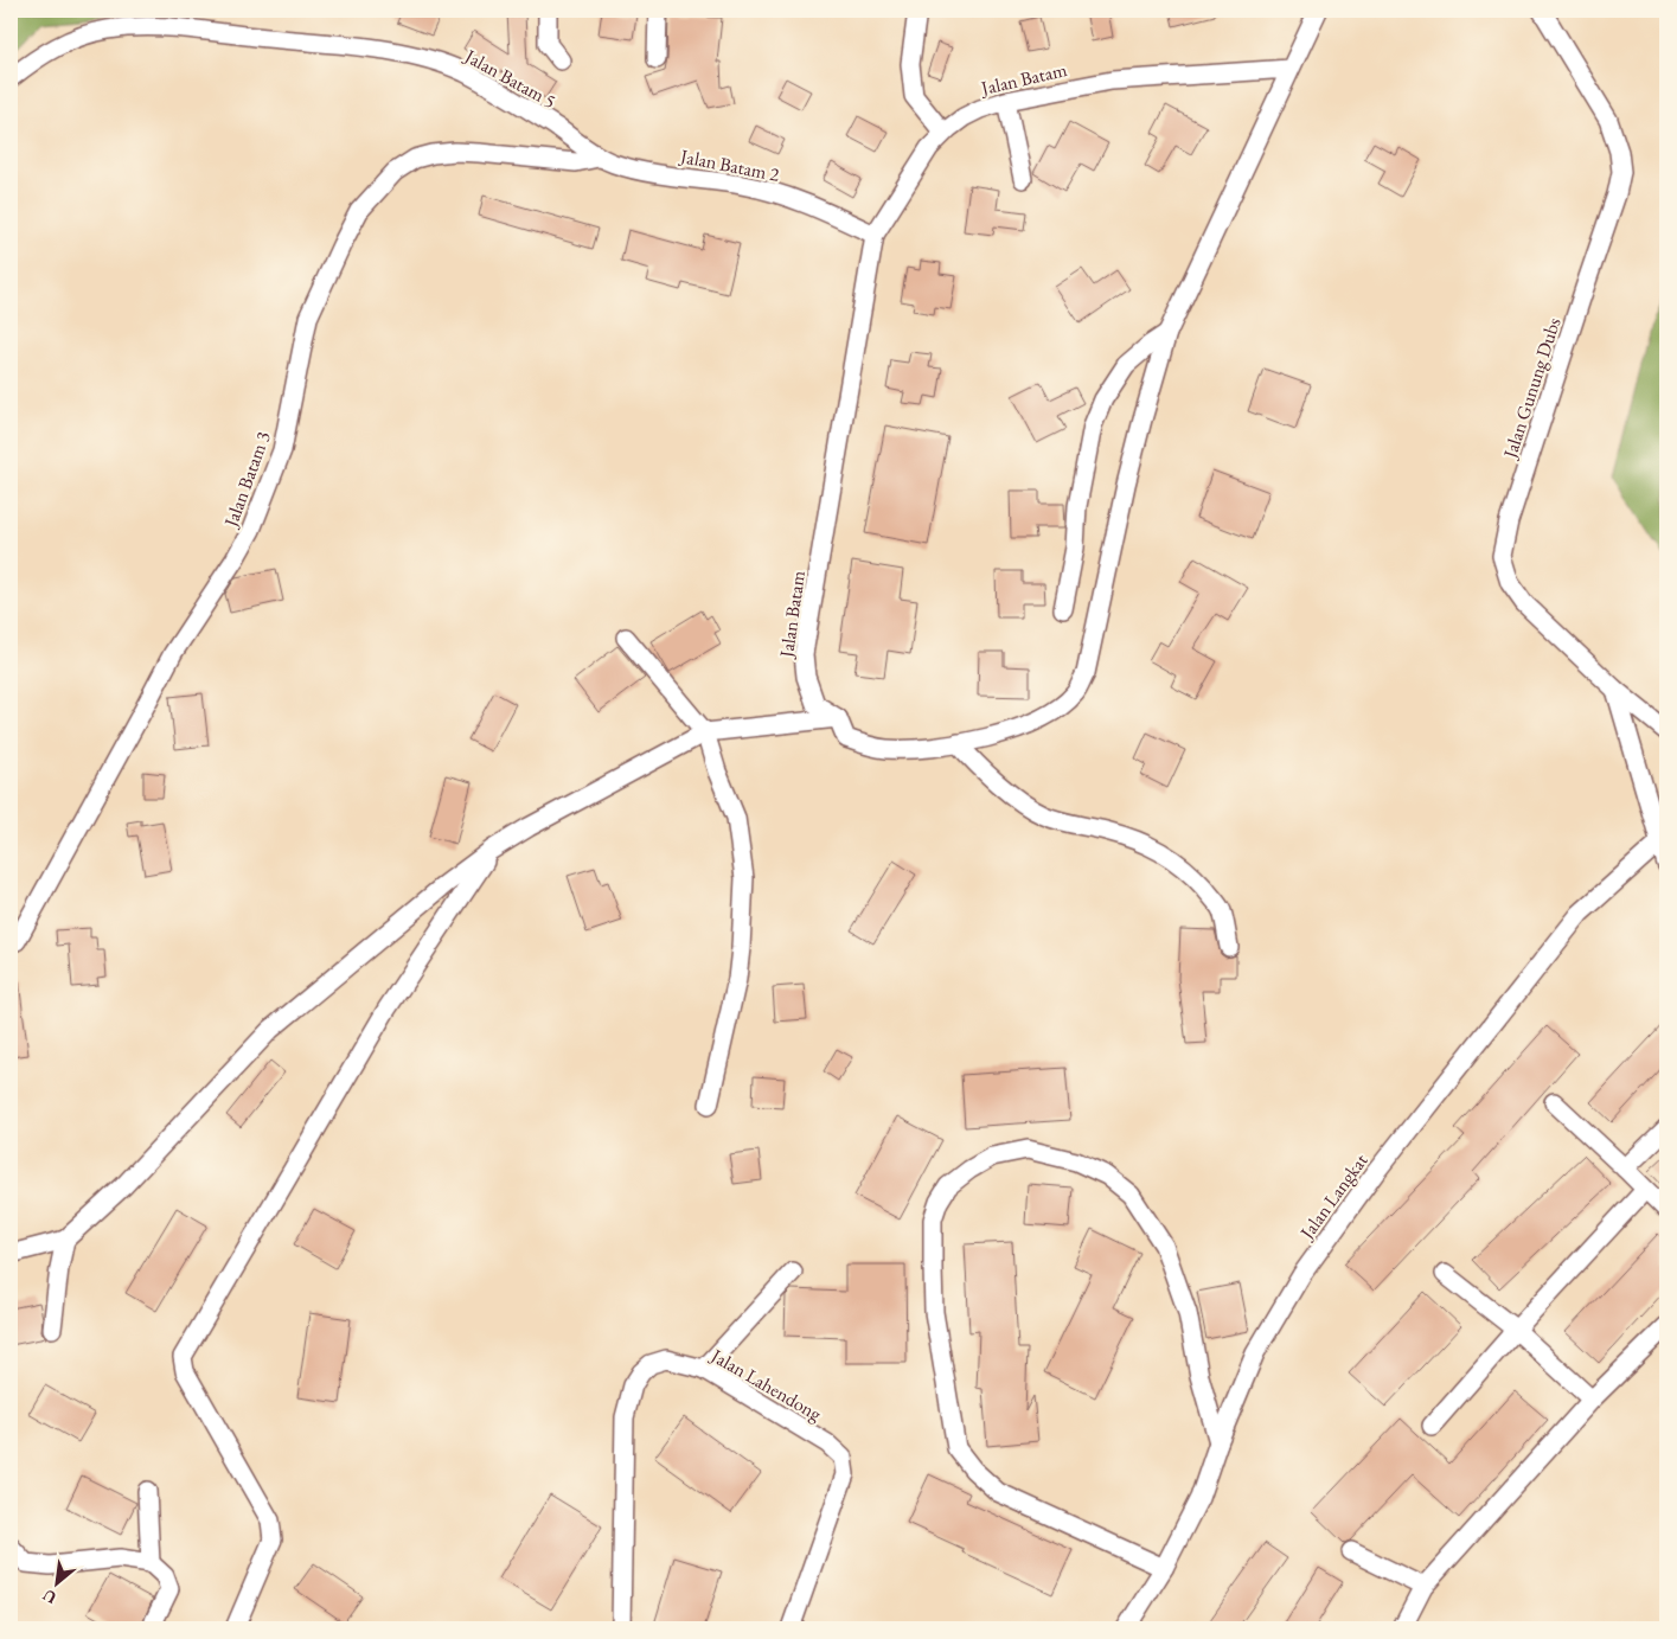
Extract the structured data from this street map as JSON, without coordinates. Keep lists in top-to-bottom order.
{
  "streets": {
    "street": [
      "Jalan Batam 5",
      "Jalan Batam",
      "Jalan Batam 2",
      "Jalan Gunung Dubs",
      "Jalan Batam 3",
      "Jalan Langkat",
      "Jalan Lahendong"
    ]
  },
  "crossings": [
    ["Jalan Batam 5", "Jalan Batam 2"],
    ["Jalan Batam", "Jalan Batam 2"],
    ["Jalan Batam 2", "Jalan Batam 3"]
  ],
  "north": "bottom left"
}
